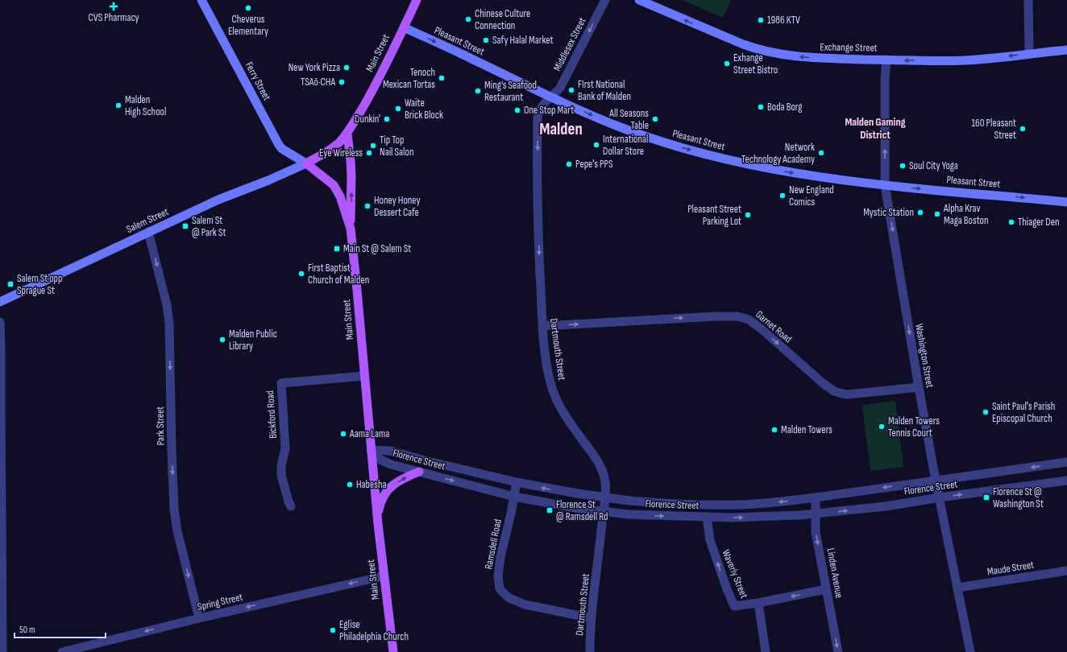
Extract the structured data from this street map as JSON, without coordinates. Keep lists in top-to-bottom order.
{
  "streets": {
    "main road": [
      "Pleasant Street",
      "Exchange Street",
      "Main Street",
      "Ferry Street",
      "Salem Street"
    ],
    "street": [
      "Middlesex Street",
      "Garnet Road",
      "Dartmouth Street",
      "Washington Street",
      "Bickford Road",
      "Park Street",
      "Florence Street",
      "Ramsdell Road",
      "Maude Street",
      "Linden Avenue",
      "Waverly Street",
      "Spring Street"
    ]
  },
  "crossings": [
    ["Pleasant Street", "Middlesex Street"],
    ["Pleasant Street", "Main Street"],
    ["Pleasant Street", "Dartmouth Street"],
    ["Pleasant Street", "Washington Street"],
    ["Middlesex Street", "Dartmouth Street"],
    ["Exchange Street", "Washington Street"],
    ["Main Street", "Ferry Street"],
    ["Main Street", "Salem Street"],
    ["Main Street", "Bickford Road"],
    ["Main Street", "Florence Street"],
    ["Main Street", "Spring Street"],
    ["Ferry Street", "Salem Street"],
    ["Salem Street", "Park Street"],
    ["Garnet Road", "Dartmouth Street"],
    ["Garnet Road", "Washington Street"],
    ["Dartmouth Street", "Ramsdell Road"],
    ["Washington Street", "Florence Street"],
    ["Washington Street", "Maude Street"],
    ["Park Street", "Spring Street"],
    ["Florence Street", "Ramsdell Road"],
    ["Florence Street", "Linden Avenue"],
    ["Florence Street", "Waverly Street"],
    ["Linden Avenue", "Waverly Street"]
  ],
  "one_way": [
    "Pleasant Street",
    "Middlesex Street",
    "Exchange Street",
    "Garnet Road",
    "Dartmouth Street",
    "Park Street",
    "Spring Street"
  ],
  "districts": ["Malden Gaming District", "Malden"],
  "places": {
    "health": ["CVS Pharmacy"],
    "other": [
      "Cheverus Elementary",
      "Chinese Culture Connection",
      "1986 KTV",
      "Safy Halal Market",
      "Exhange Street Bistro",
      "New York Pizza",
      "Tenoch Mexican Tortas",
      "TSAō·CHA",
      "FIrst National Bank of Malden",
      "Ming’s Seafood Restaurant",
      "Malden High School",
      "Boda Borg",
      "Waite Brick Block",
      "One Stop Mart",
      "Dunkin'",
      "All Seasons Table",
      "160 Pleasant Street",
      "International Dollar Store",
      "Tip Top Nail Salon",
      "Eye Wireless",
      "Network Technology Academy",
      "Pepe's PPS",
      "Soul City Yoga",
      "New England Comics",
      "Honey Honey Dessert Cafe",
      "Mystic Station",
      "Alpha Krav Maga Boston",
      "Pleasant Street Parking Lot",
      "Thiager Den",
      "First Baptist Church of Malden",
      "Malden Public Library",
      "Saint Paul's Parish Episcopal Church",
      "Malden Towers Tennis Court",
      "Malden Towers",
      "Aama Lama",
      "Habesha",
      "Eglise Philadelphia Church"
    ],
    "transit": [
      "Salem St @ Park St",
      "Main St @ Salem St",
      "Salem St opp Sprague St",
      "Florence St @ Washington St",
      "Florence St @ Ramsdell Rd"
    ]
  },
  "scale_bar": "50 m"
}
